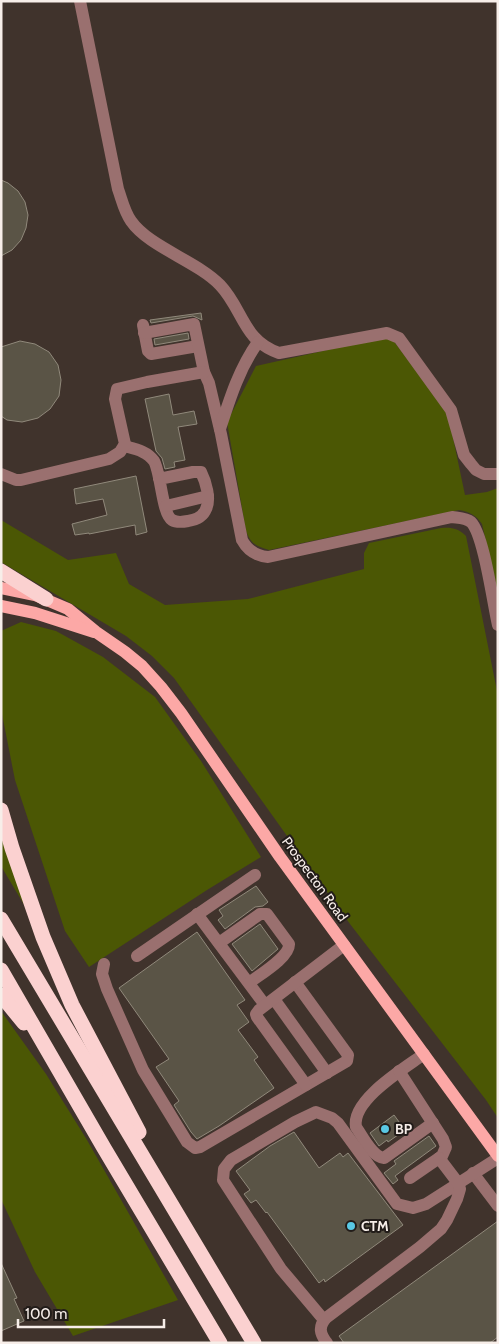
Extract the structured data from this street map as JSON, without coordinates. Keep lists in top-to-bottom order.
{
  "streets": {
    "main road": ["Prospecton Road"]
  },
  "places": ["BP", "CTM"],
  "scale_bar": "100 m"
}
